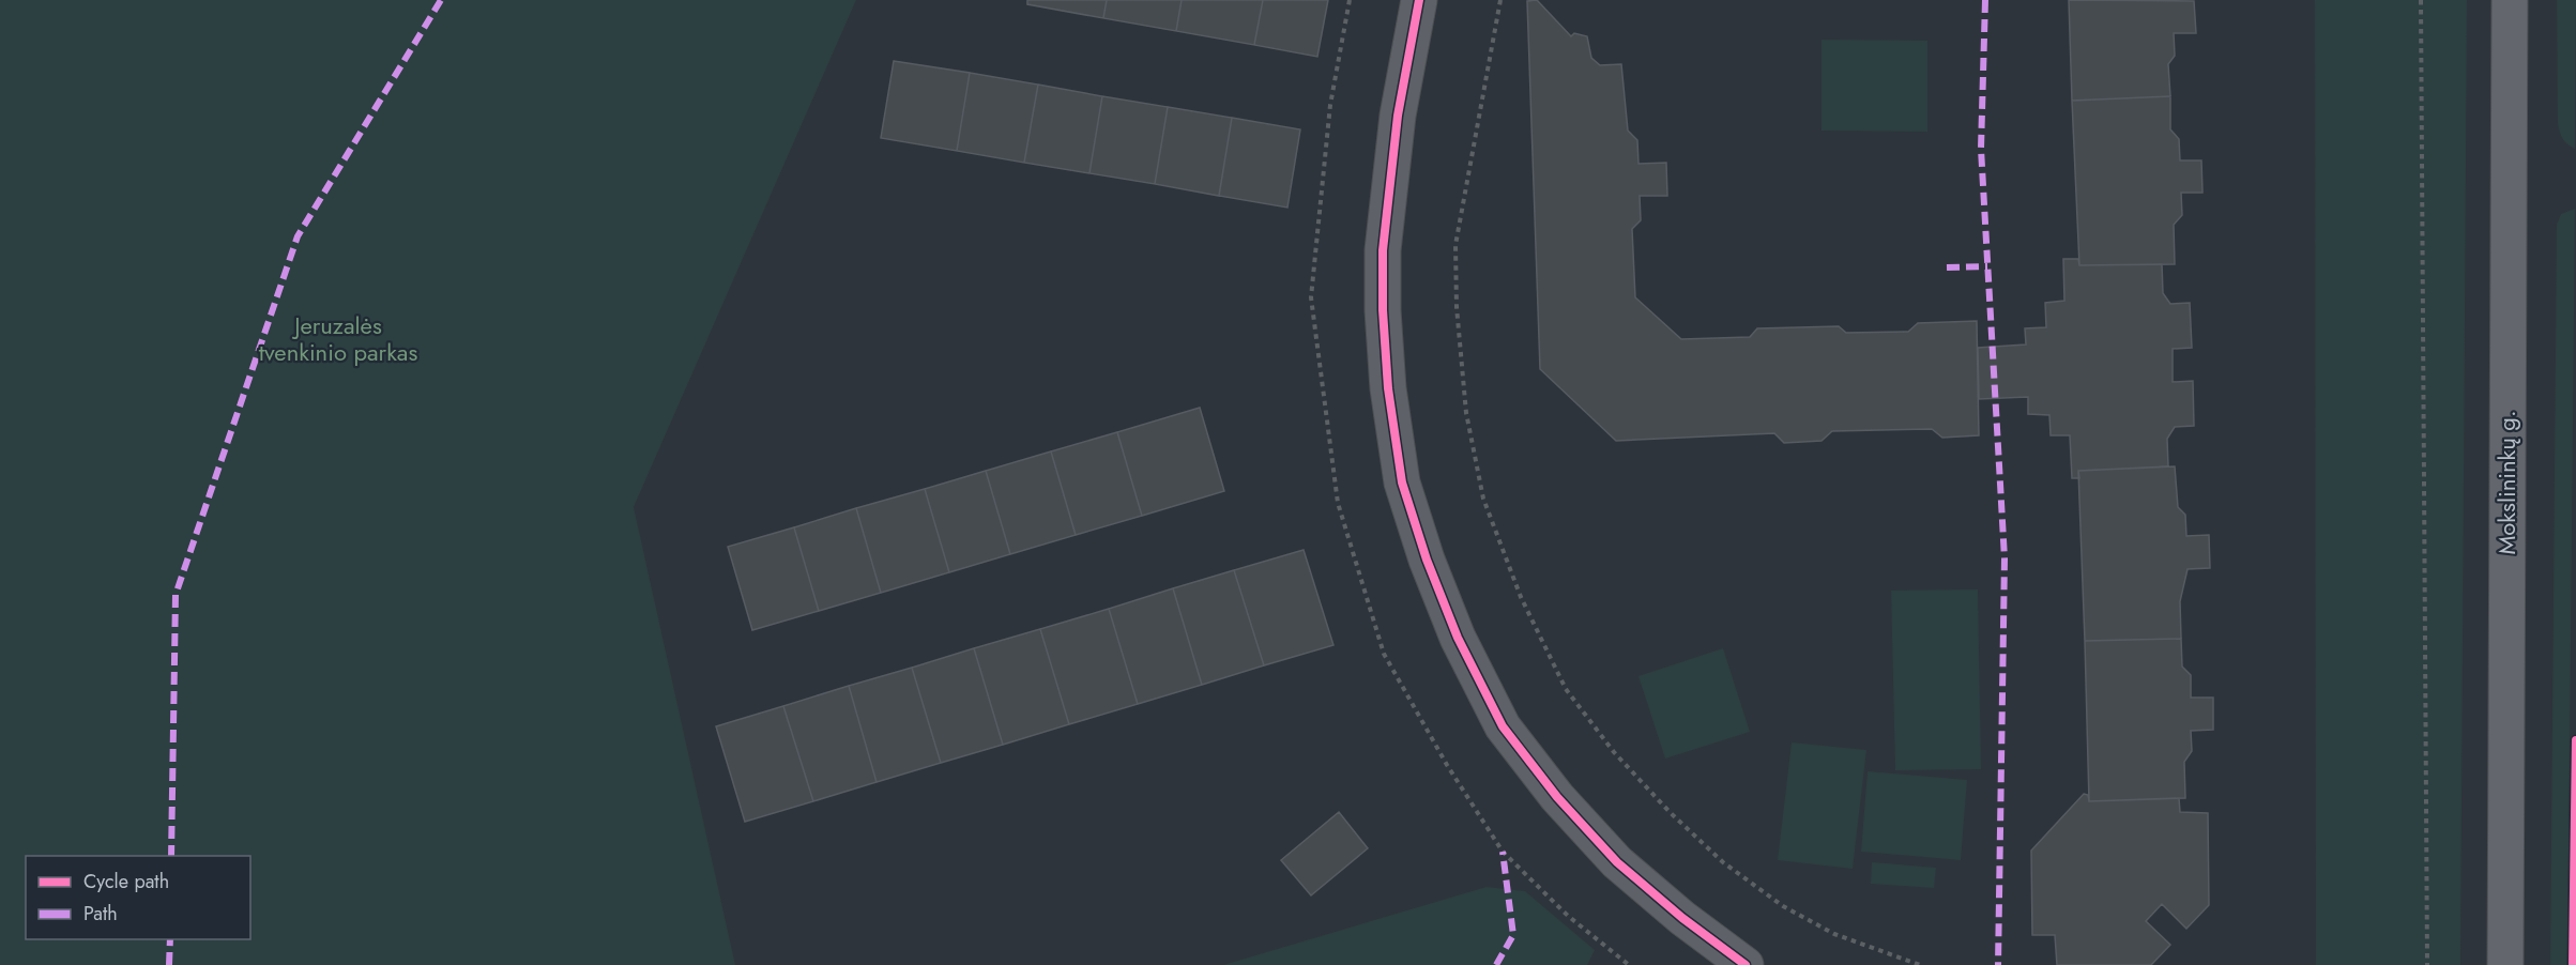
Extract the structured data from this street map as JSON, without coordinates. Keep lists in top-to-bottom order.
{
  "streets": {
    "main road": ["Mokslininkų g."]
  },
  "parks": ["Jeruzalės tvenkinio parkas"],
  "legend": ["Cycle path", "Path"]
}
